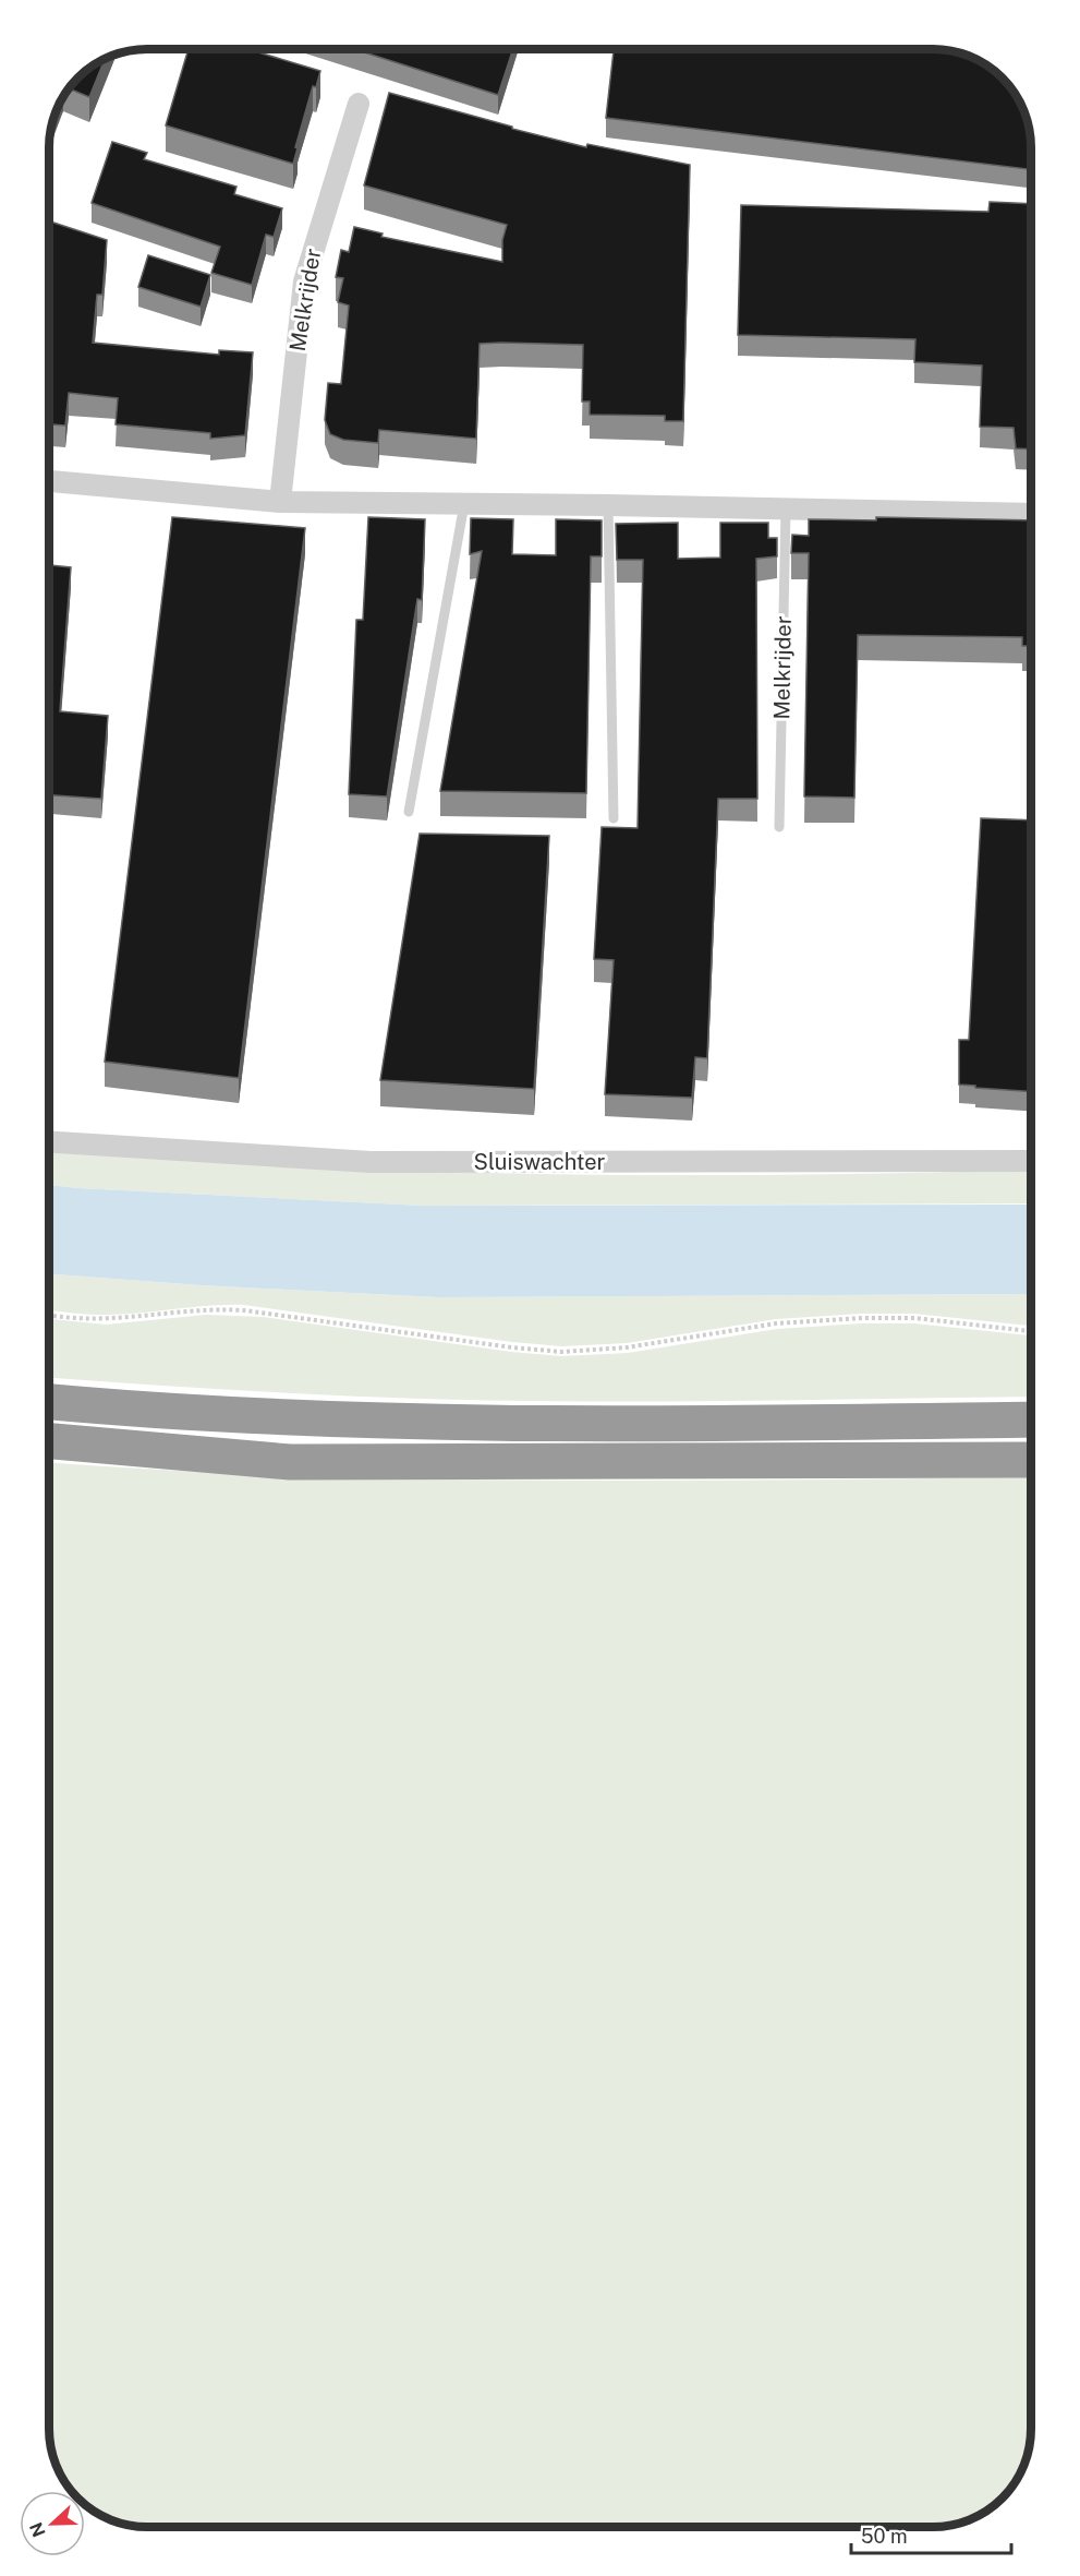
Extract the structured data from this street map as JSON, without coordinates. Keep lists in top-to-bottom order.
{
  "streets": {
    "street": ["Melkrijder", "Sluiswachter"]
  },
  "scale_bar": "50 m",
  "north": "left"
}
